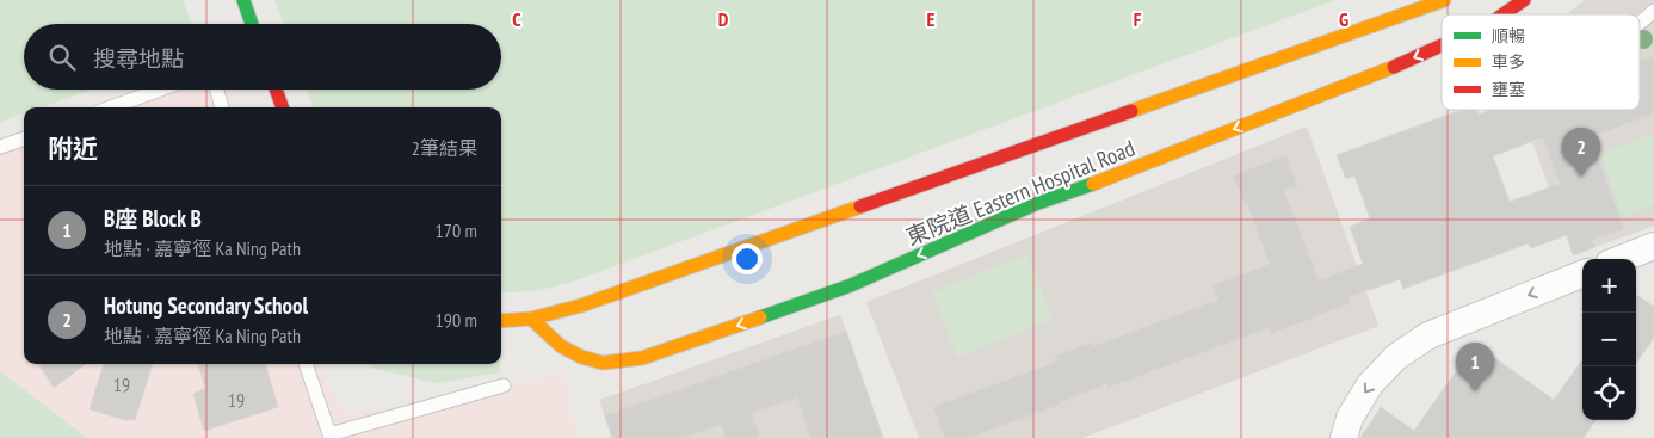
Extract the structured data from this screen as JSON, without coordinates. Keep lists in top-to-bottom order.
{
  "streets": {
    "street": ["東院道 Eastern Hospital Road"]
  },
  "house_numbers": ["19", "19"],
  "legend": ["順暢", "車多", "壅塞"],
  "page": {
    "search": "搜尋地點",
    "heading": ["附近", "2筆結果"],
    "pins": ["2", "1"],
    "list": [
      {
        "mark": "1",
        "name": "B座 Block B",
        "note": "地點 · 嘉寧徑 Ka Ning Path",
        "value": "170 m"
      },
      {
        "mark": "2",
        "name": "Hotung Secondary School",
        "note": "地點 · 嘉寧徑 Ka Ning Path",
        "value": "190 m"
      }
    ],
    "map_buttons": ["+", "−"]
  },
  "grid": {
    "columns": [
      "C",
      "D",
      "E",
      "F",
      "G"
    ]
  }
}
